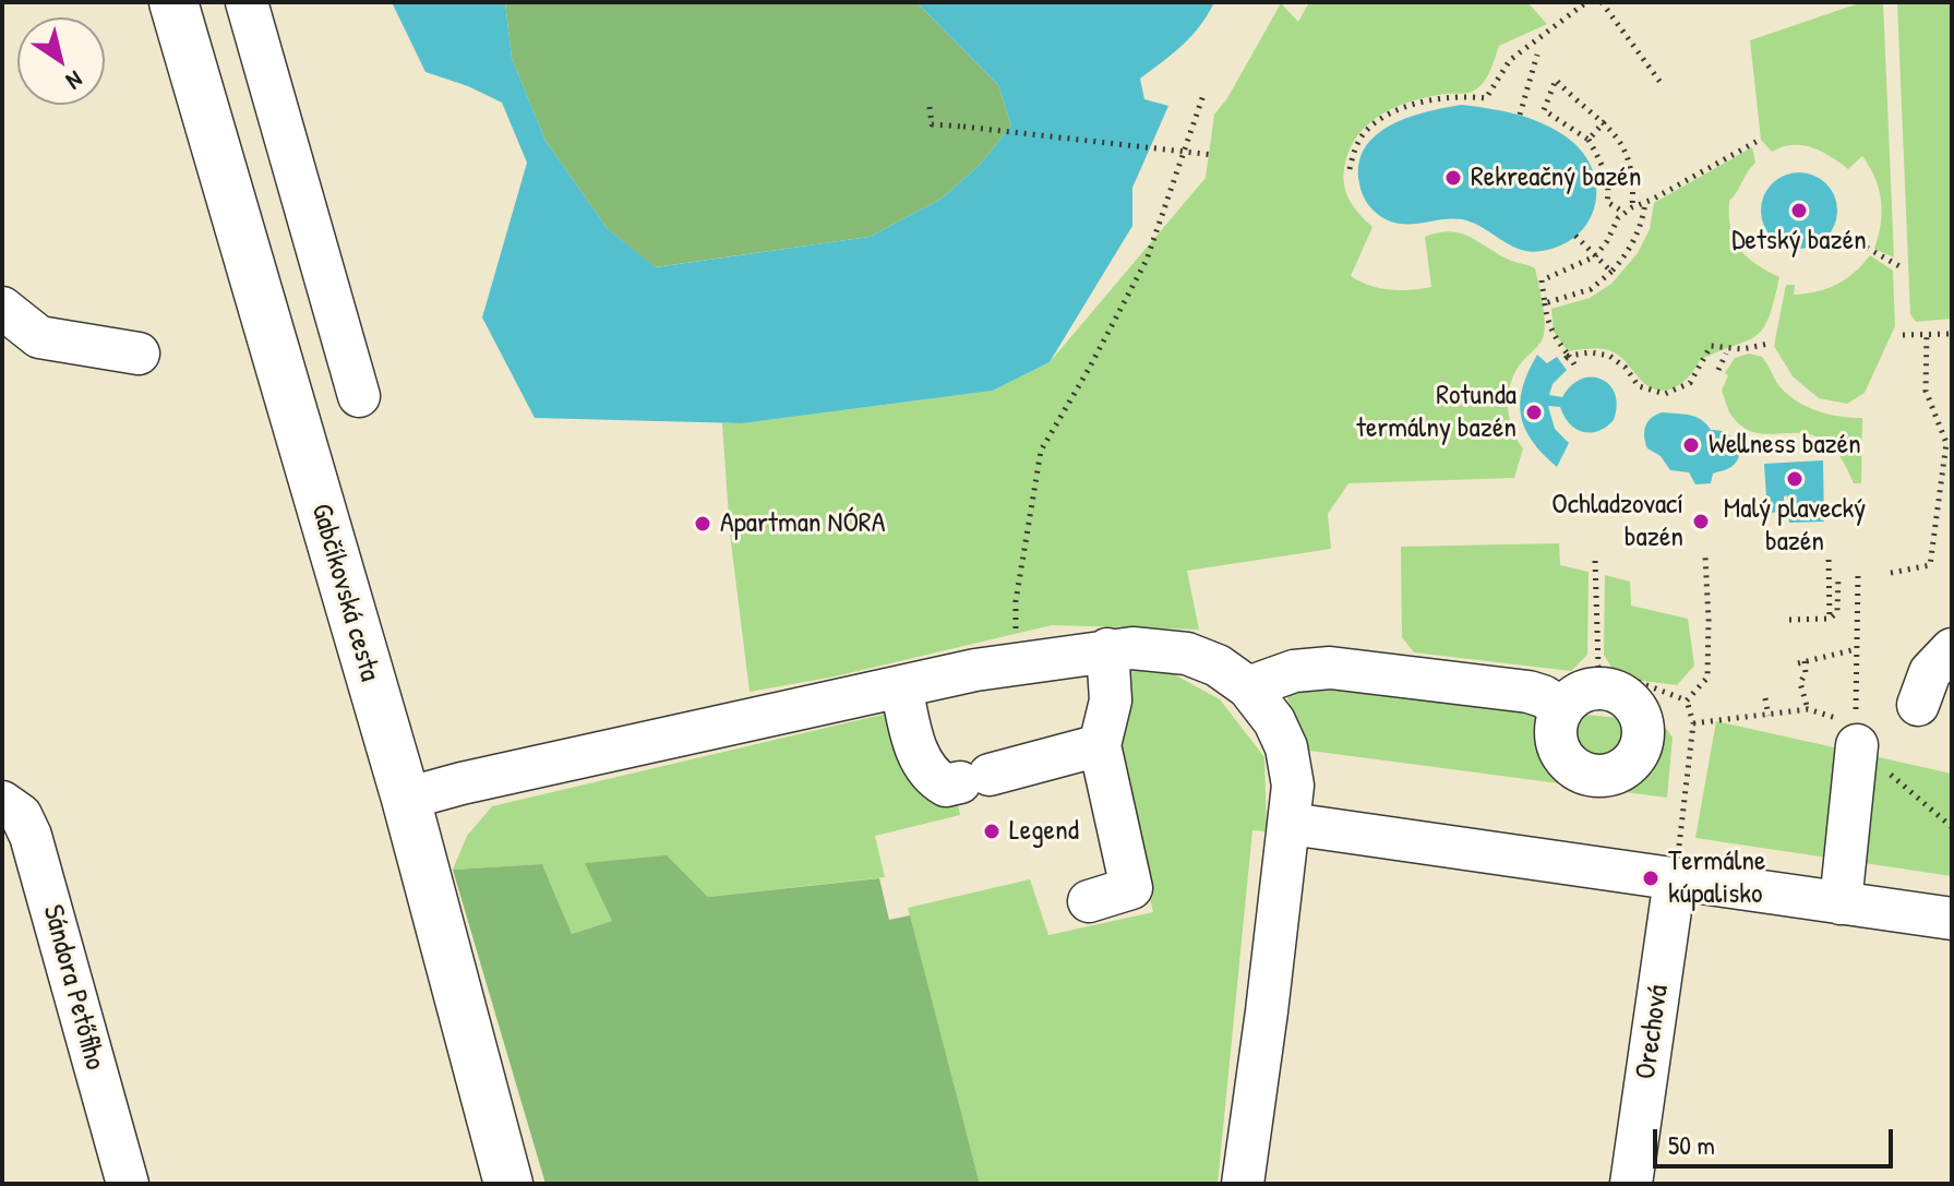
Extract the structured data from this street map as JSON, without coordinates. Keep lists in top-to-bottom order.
{
  "streets": {
    "main road": ["Gabčíkovská cesta"],
    "street": ["Sándora Petőfiho", "Orechová"]
  },
  "places": [
    "Rekreačný bazén",
    "Detský bazén",
    "Rotunda termálny bazén",
    "Wellness bazén",
    "Malý plavecký bazén",
    "Ochladzovací bazén",
    "Apartman NÓRA",
    "Legend",
    "Termálne kúpalisko"
  ],
  "scale_bar": "50 m",
  "north": "bottom right"
}
